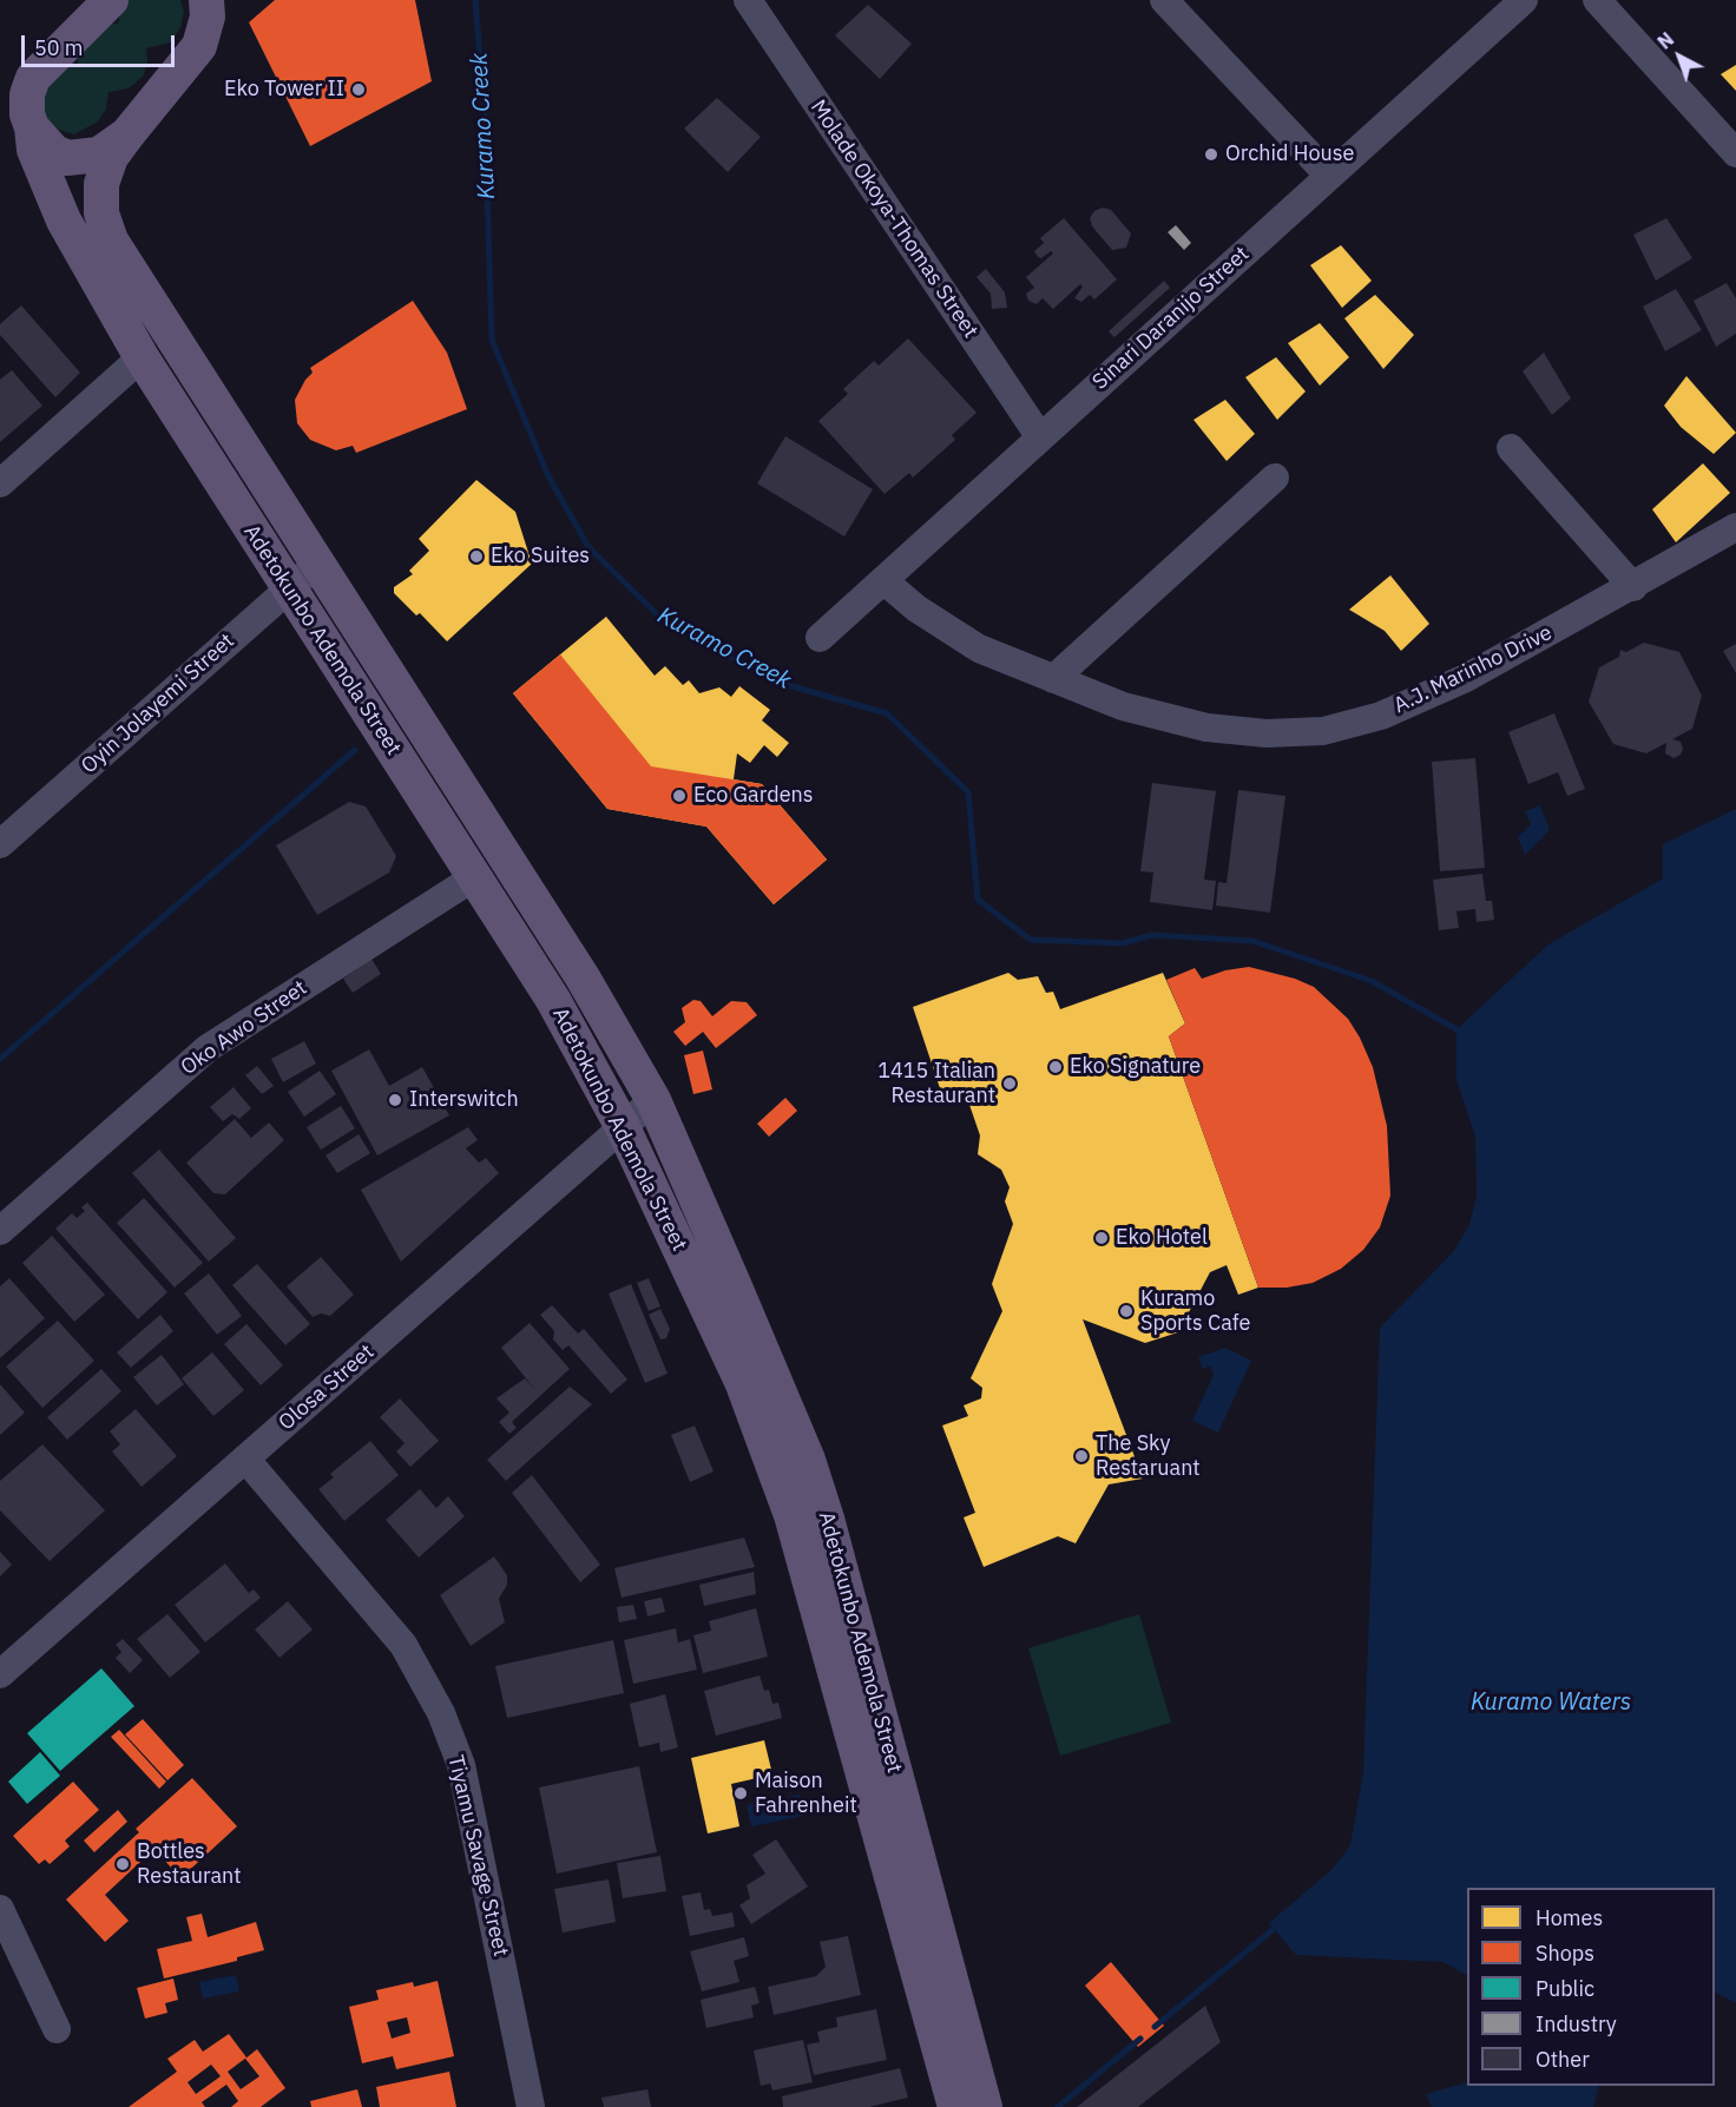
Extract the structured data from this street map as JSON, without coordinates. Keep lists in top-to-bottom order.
{
  "streets": {
    "main road": ["Adetokunbo Ademola Street"],
    "street": [
      "Molade Okoya-Thomas Street",
      "Sinari Daranijo Street",
      "A.J. Marinho Drive",
      "Oyin Jolayemi Street",
      "Oko Awo Street",
      "Olosa Street",
      "Tiyamu Savage Street"
    ]
  },
  "crossings": [
    ["Molade Okoya-Thomas Street", "Sinari Daranijo Street"],
    ["Sinari Daranijo Street", "A.J. Marinho Drive"],
    ["Adetokunbo Ademola Street", "Oyin Jolayemi Street"],
    ["Adetokunbo Ademola Street", "Oko Awo Street"],
    ["Adetokunbo Ademola Street", "Olosa Street"],
    ["Olosa Street", "Tiyamu Savage Street"]
  ],
  "water": ["Kuramo Creek", "Kuramo Waters"],
  "places": [
    "Eko Tower II",
    "Orchid House",
    "Eko Suites",
    "Eco Gardens",
    "Eko Signature",
    "1415 Italian Restaurant",
    "Interswitch",
    "Eko Hotel",
    "Kuramo Sports Cafe",
    "The Sky Restaruant",
    "Maison Fahrenheit",
    "Bottles Restaurant"
  ],
  "legend": [
    "Homes",
    "Shops",
    "Public",
    "Industry",
    "Other"
  ],
  "scale_bar": "50 m",
  "north": "top left"
}
